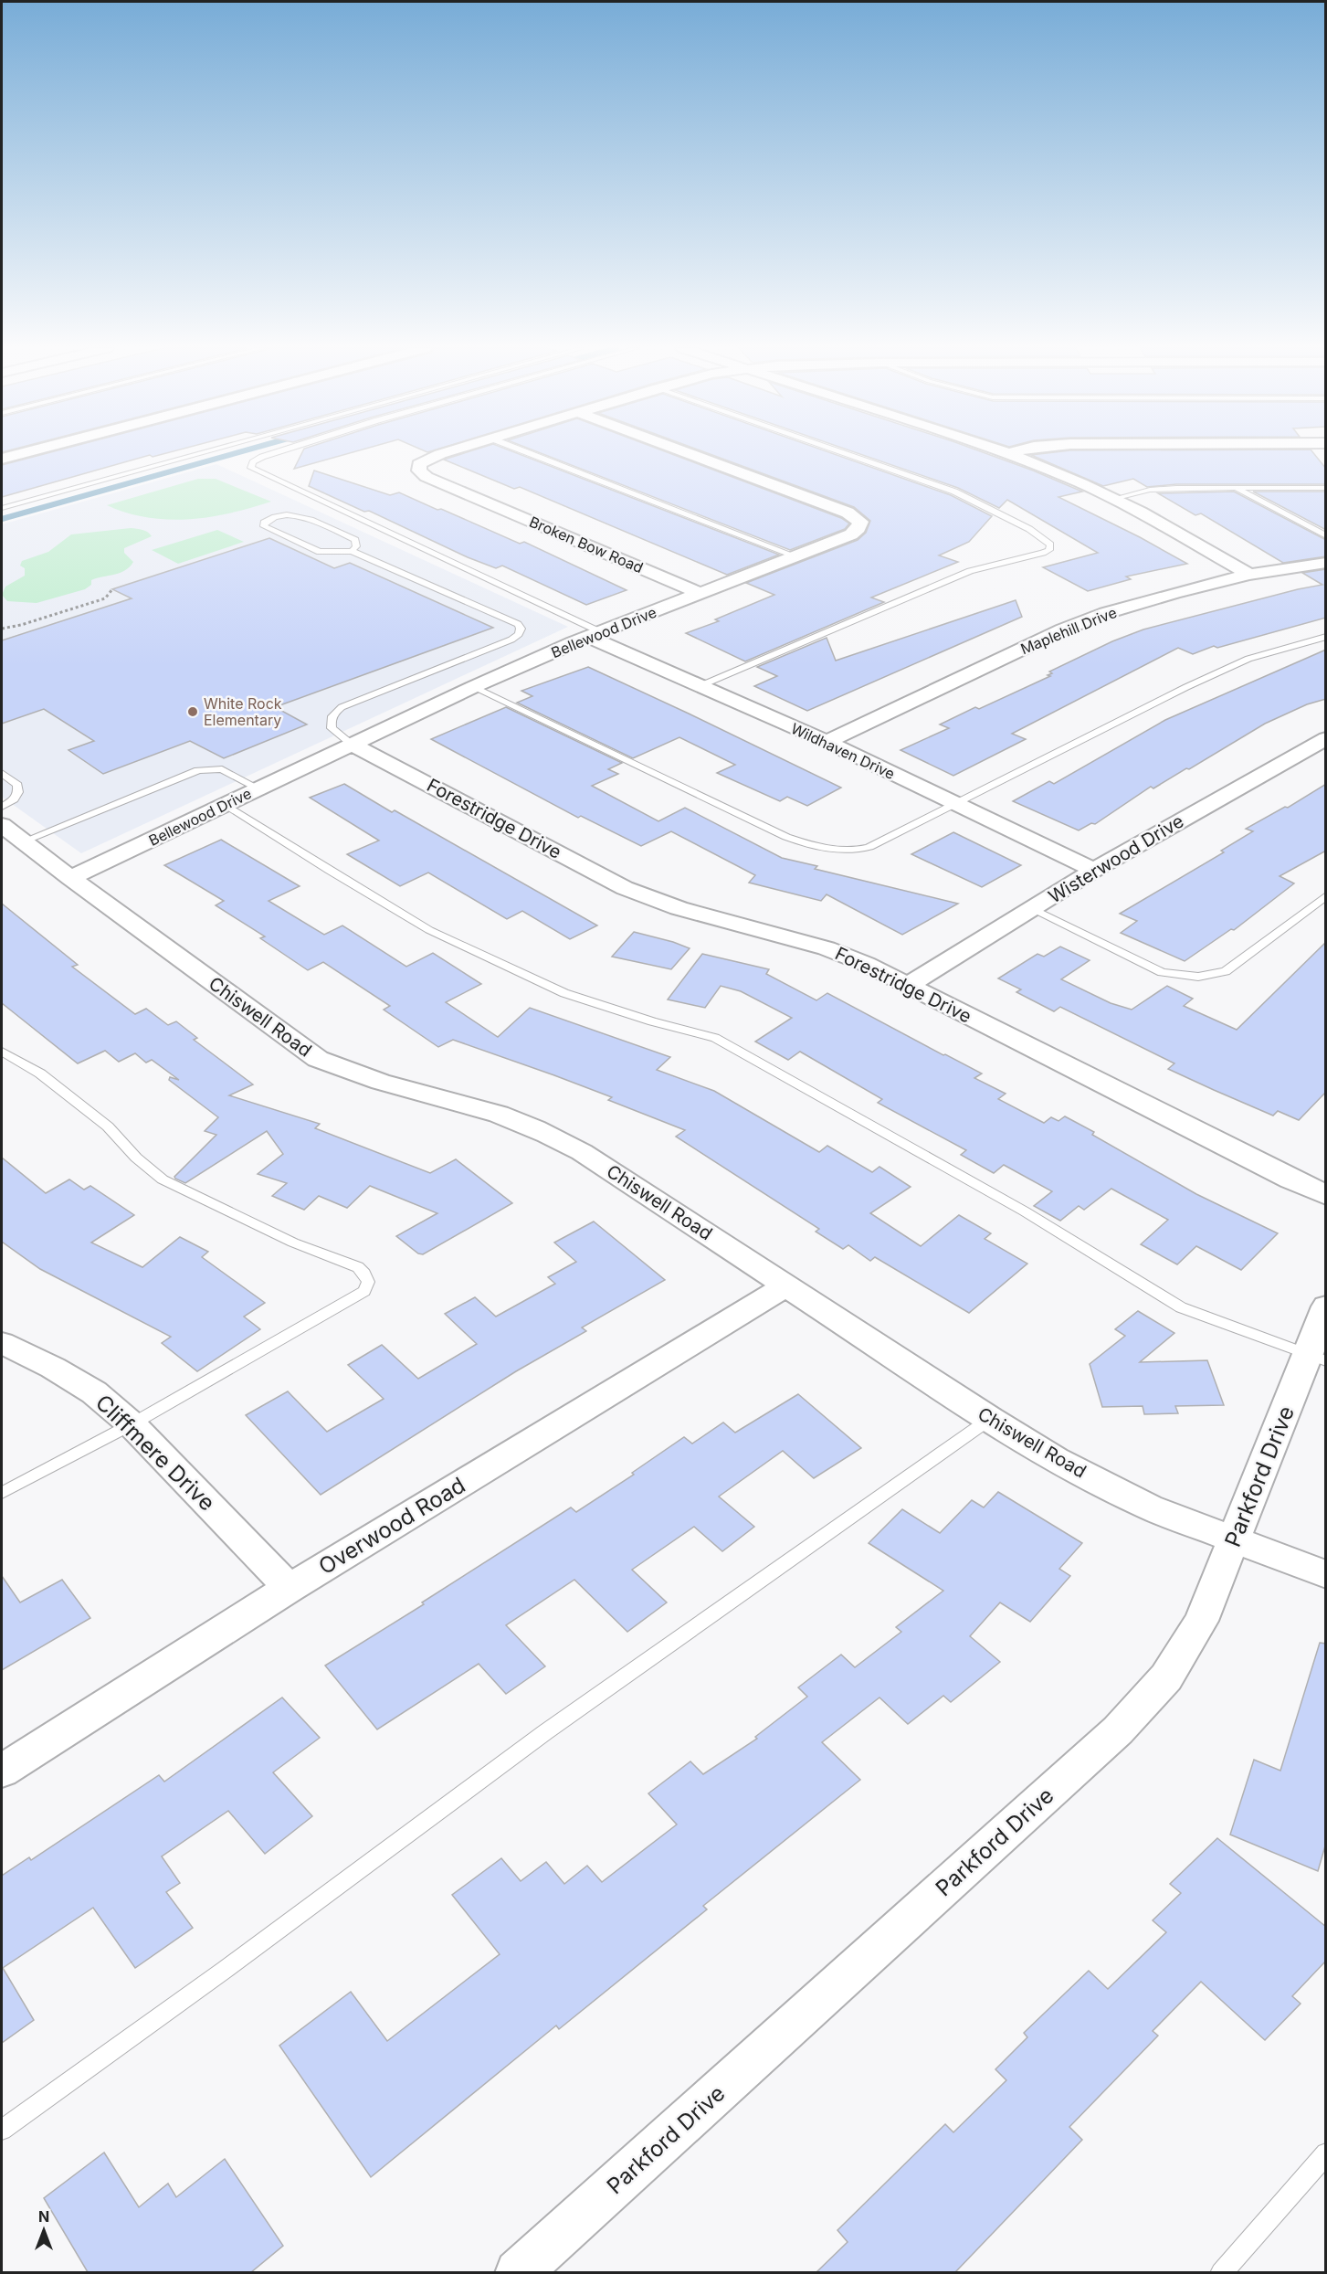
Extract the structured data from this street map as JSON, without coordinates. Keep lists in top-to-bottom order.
{
  "streets": {
    "street": [
      "Broken Bow Road",
      "Maplehill Drive",
      "Bellewood Drive",
      "Wildhaven Drive",
      "Forestridge Drive",
      "Wisterwood Drive",
      "Chiswell Road",
      "Cliffmere Drive",
      "Parkford Drive",
      "Overwood Road"
    ]
  },
  "crossings": [
    ["Broken Bow Road", "Bellewood Drive"],
    ["Maplehill Drive", "Wildhaven Drive"],
    ["Bellewood Drive", "Wildhaven Drive"],
    ["Bellewood Drive", "Forestridge Drive"],
    ["Bellewood Drive", "Chiswell Road"],
    ["Wildhaven Drive", "Wisterwood Drive"],
    ["Forestridge Drive", "Wisterwood Drive"],
    ["Chiswell Road", "Parkford Drive"],
    ["Chiswell Road", "Overwood Road"],
    ["Cliffmere Drive", "Overwood Road"]
  ],
  "places": ["White Rock Elementary"],
  "north": "top"
}
